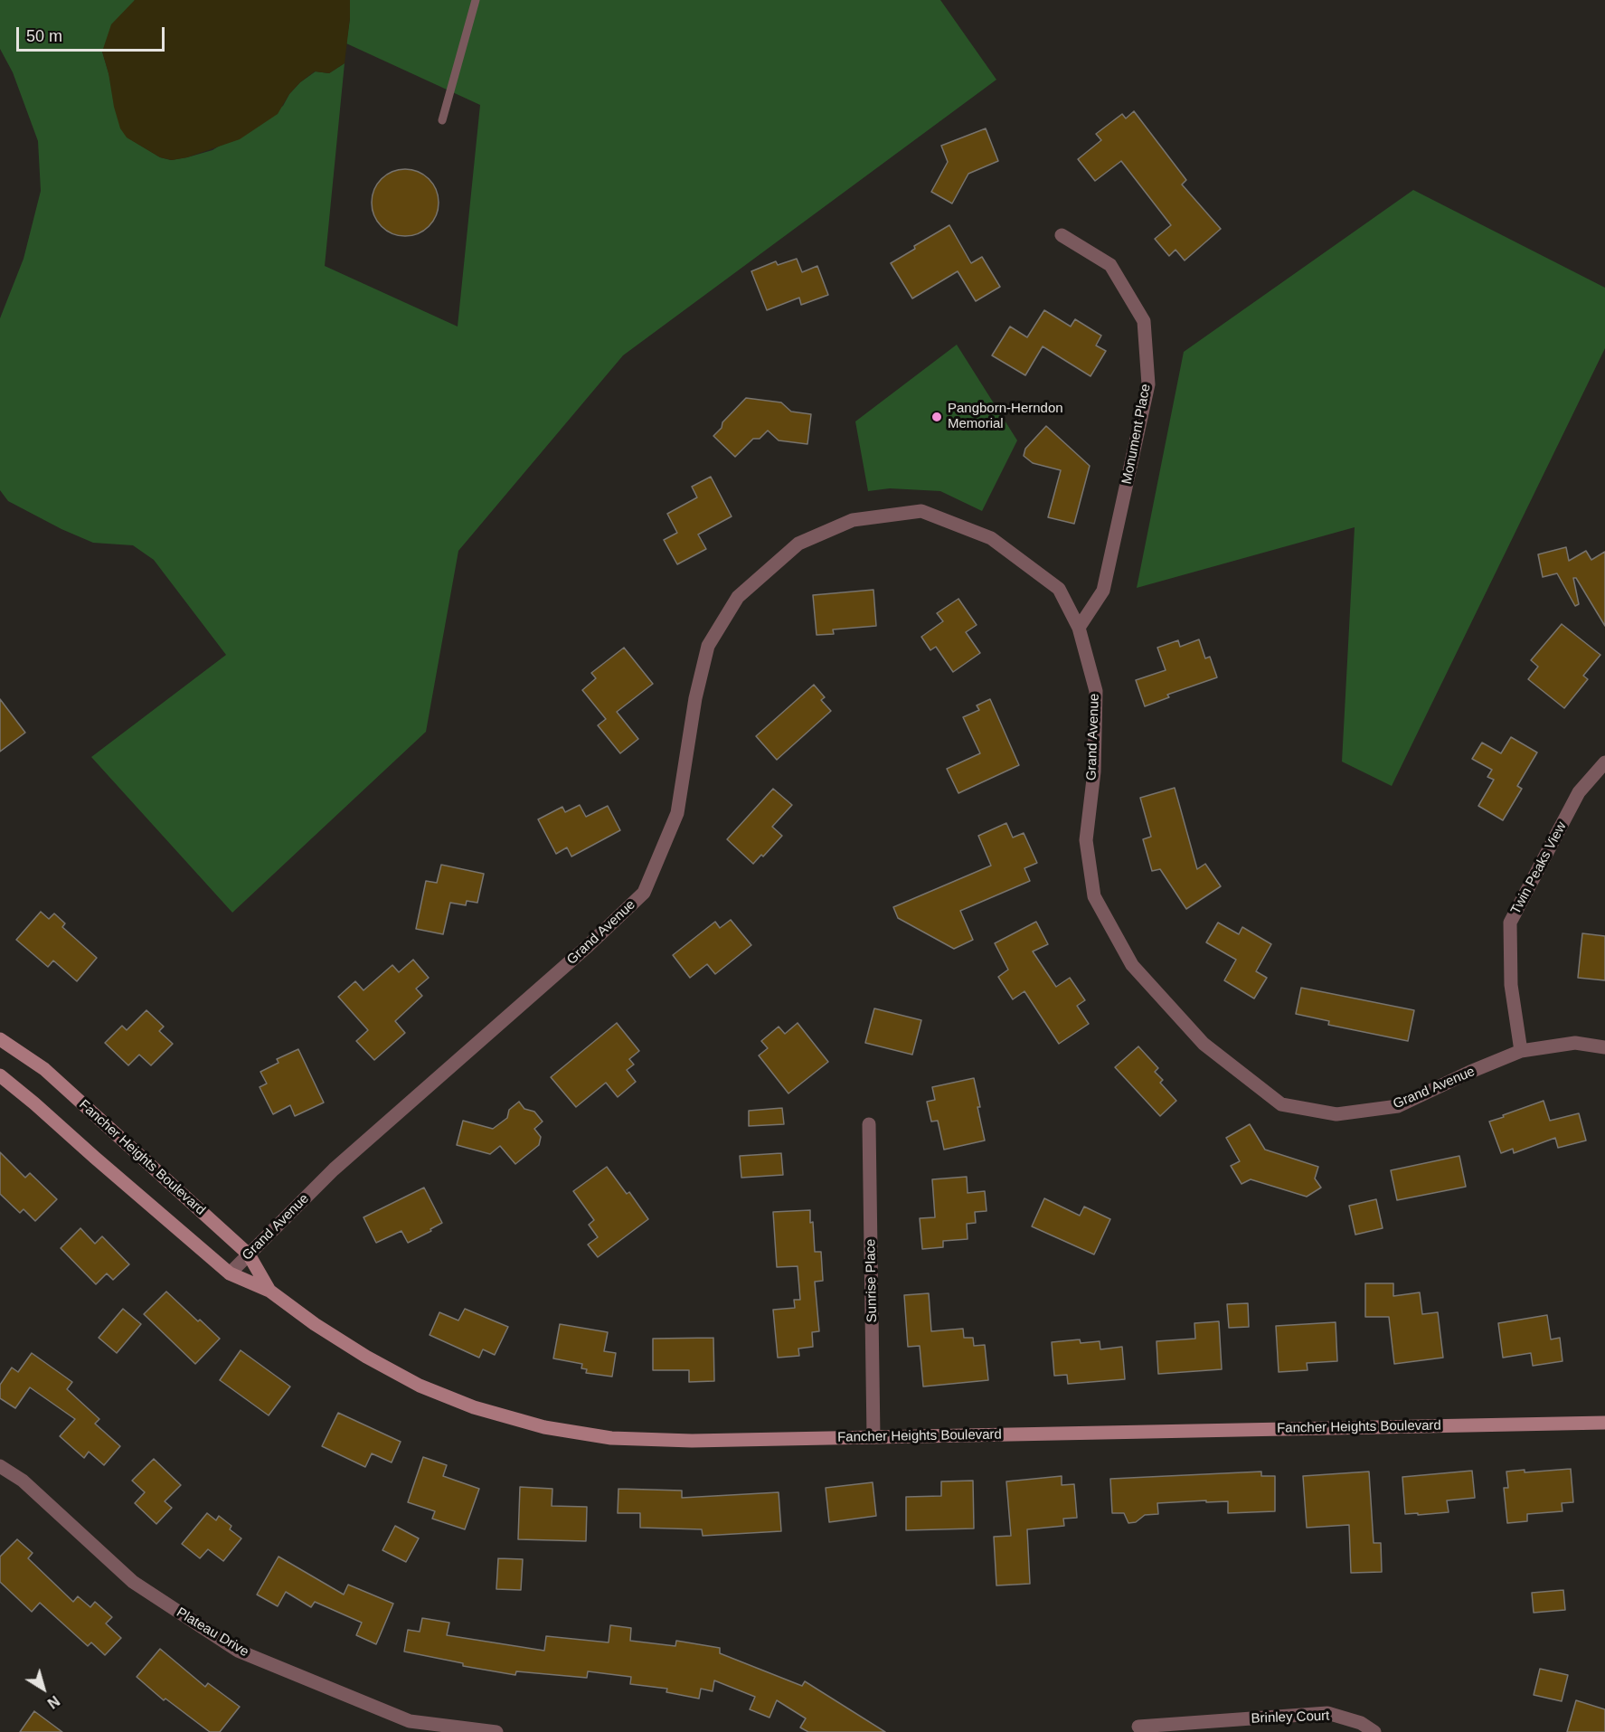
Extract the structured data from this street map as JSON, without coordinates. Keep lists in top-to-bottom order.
{
  "streets": {
    "street": [
      "Monument Place",
      "Grand Avenue",
      "Twin Peaks View",
      "Fancher Heights Boulevard",
      "Sunrise Place",
      "Plateau Drive",
      "Brinley Court"
    ]
  },
  "crossings": [
    ["Monument Place", "Grand Avenue"],
    ["Grand Avenue", "Twin Peaks View"],
    ["Grand Avenue", "Fancher Heights Boulevard"],
    ["Fancher Heights Boulevard", "Sunrise Place"]
  ],
  "places": ["Pangborn-Herndon Memorial"],
  "scale_bar": "50 m",
  "north": "bottom right"
}
